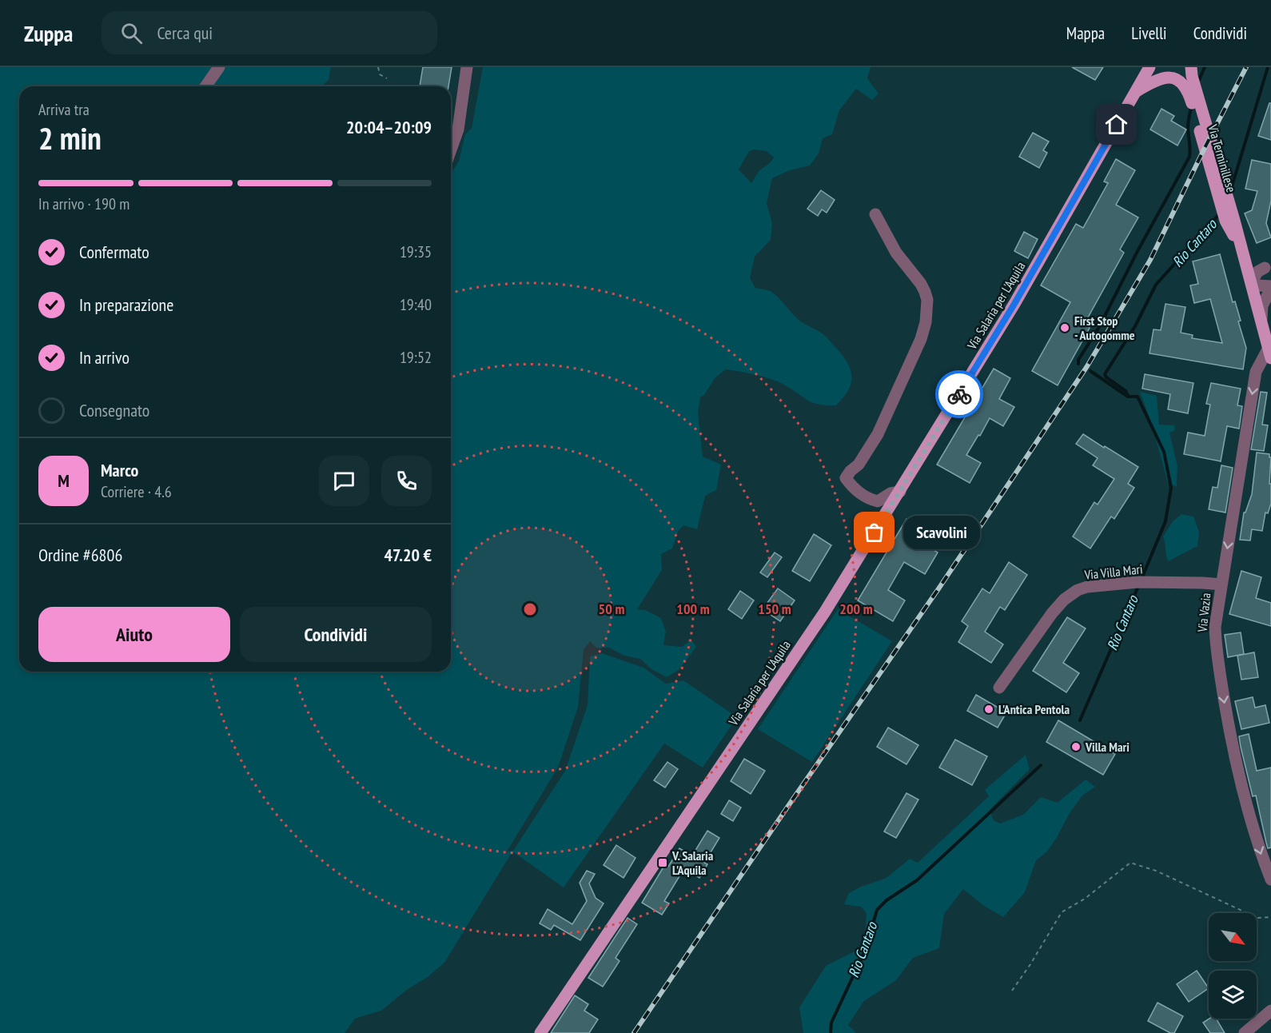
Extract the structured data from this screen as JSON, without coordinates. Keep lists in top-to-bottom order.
{
  "streets": {
    "main road": ["Via Terminillese", "Via Salaria per L'Aquila"],
    "street": ["Via Villa Mari", "Via Vazia"]
  },
  "crossings": [
    ["Via Terminillese", "Via Vazia"],
    ["Via Villa Mari", "Via Vazia"]
  ],
  "one_way": ["Via Vazia"],
  "water": ["Rio Cantaro"],
  "places": {
    "other": [
      "First Stop - Autogomme",
      "Scavolini",
      "L'Antica Pentola",
      "Villa Mari"
    ],
    "transit": ["V. Salaria L'Aquila"]
  },
  "north": "bottom right",
  "page": {
    "header": "Zuppa",
    "search": "Cerca qui",
    "nav": ["Mappa", "Livelli", "Condividi"],
    "heading": ["2 min", "Arriva tra", "20:04–20:09"],
    "panel": [
      "Marco",
      "Corriere · 4.6",
      "Ordine #6806",
      "47.20 €"
    ],
    "bar": "In arrivo · 190 m",
    "list": [
      ["Confermato", "19:35"],
      ["In preparazione", "19:40"],
      ["In arrivo", "19:52"],
      "Consegnato"
    ],
    "round": "M",
    "bubble": "Scavolini",
    "buttons": ["Aiuto", "Condividi"]
  },
  "rings": [
    "50 m",
    "100 m",
    "150 m",
    "200 m"
  ]
}
